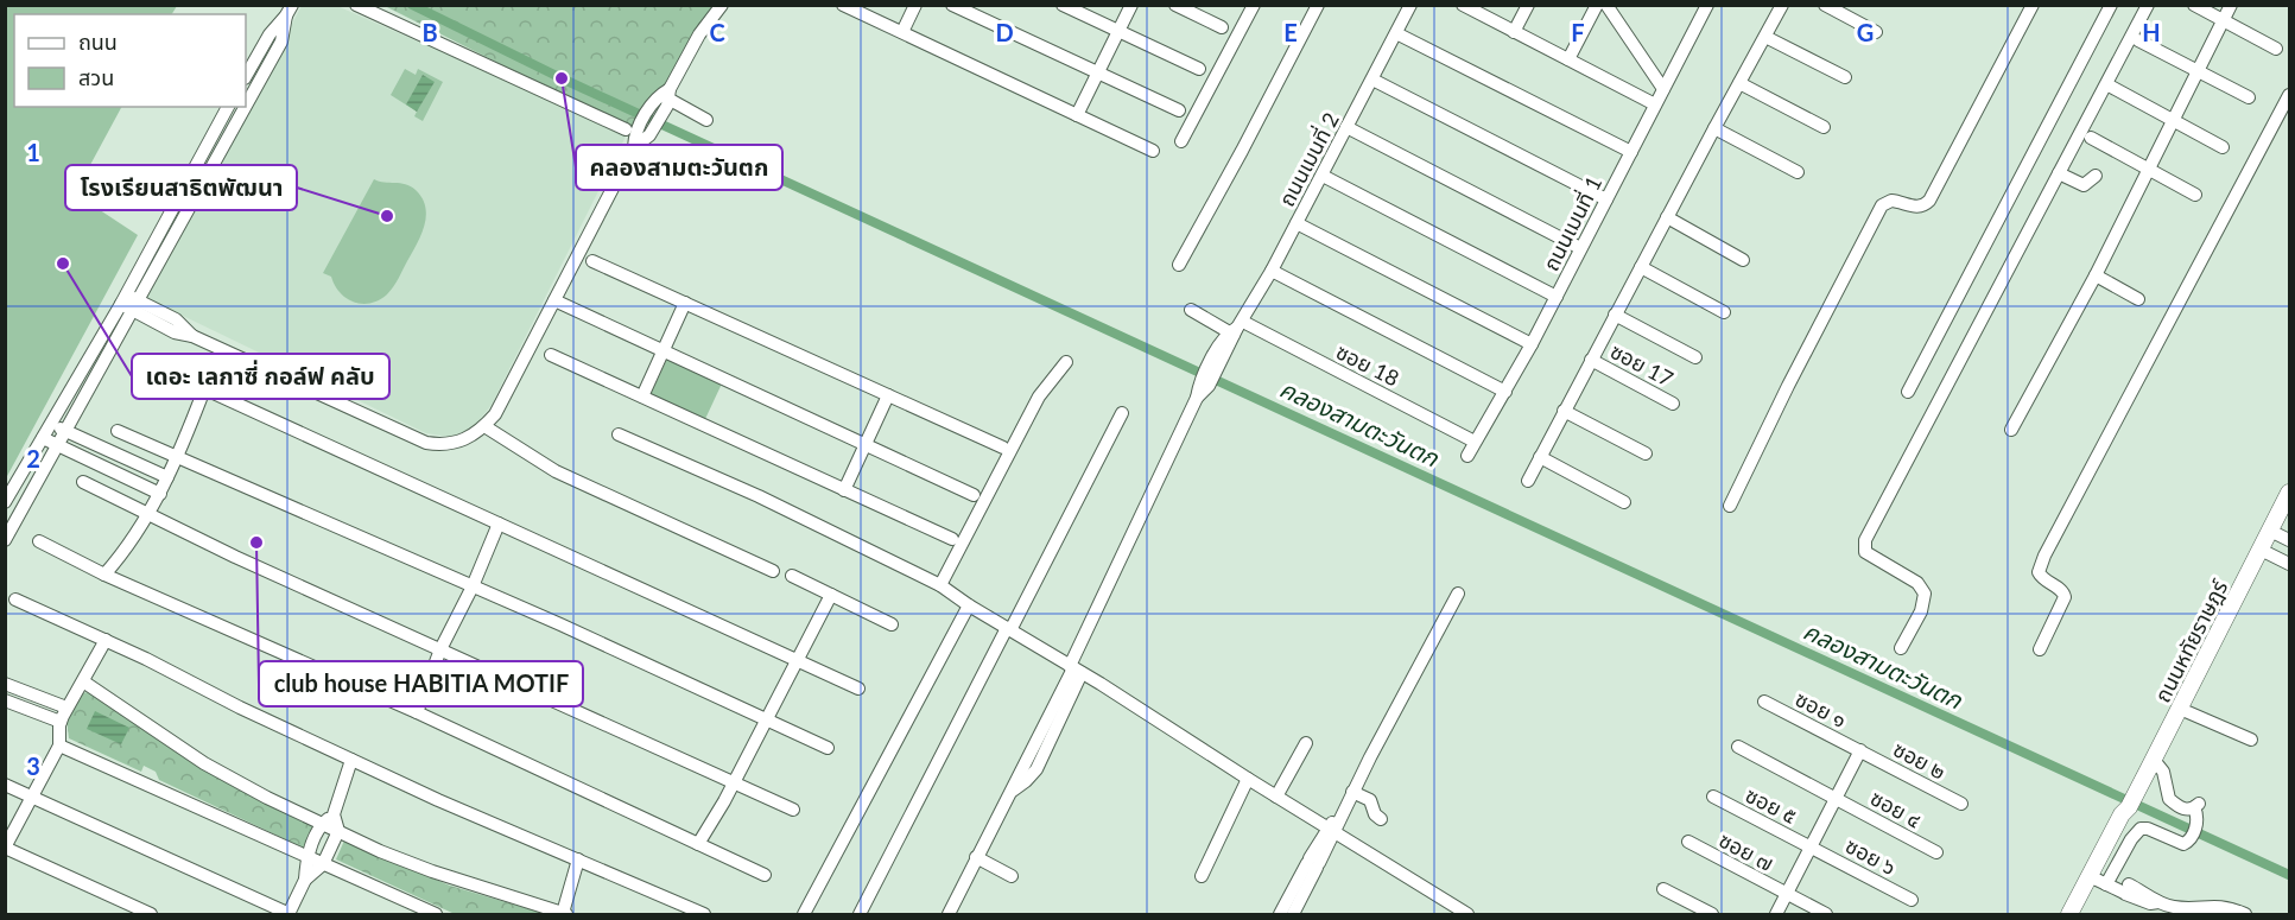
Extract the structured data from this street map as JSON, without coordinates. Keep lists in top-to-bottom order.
{
  "streets": {
    "main road": ["ถนนหทัยราษฎร์"],
    "street": [
      "ถนนเมนที่ 2",
      "ถนนเมนที่ 1",
      "ซอย 18",
      "ซอย 17",
      "ซอย ๑",
      "ซอย ๒",
      "ซอย ๕",
      "ซอย ๔",
      "ซอย ๗",
      "ซอย ๖"
    ]
  },
  "crossings": [
    ["ถนนเมนที่ 2", "ซอย 18"],
    ["ถนนเมนที่ 1", "ซอย 18"],
    ["ซอย ๑", "ซอย ๒"],
    ["ซอย ๕", "ซอย ๖"]
  ],
  "water": ["คลองสามตะวันตก"],
  "places": [
    "คลองสามตะวันตก",
    "โรงเรียนสาธิตพัฒนา",
    "เดอะ เลกาซี่ กอล์ฟ คลับ",
    "club house HABITIA MOTIF"
  ],
  "legend": ["ถนน", "สวน"],
  "grid": {
    "columns": [
      "B",
      "C",
      "D",
      "E",
      "F",
      "G",
      "H"
    ],
    "rows": ["1", "2", "3"]
  }
}
